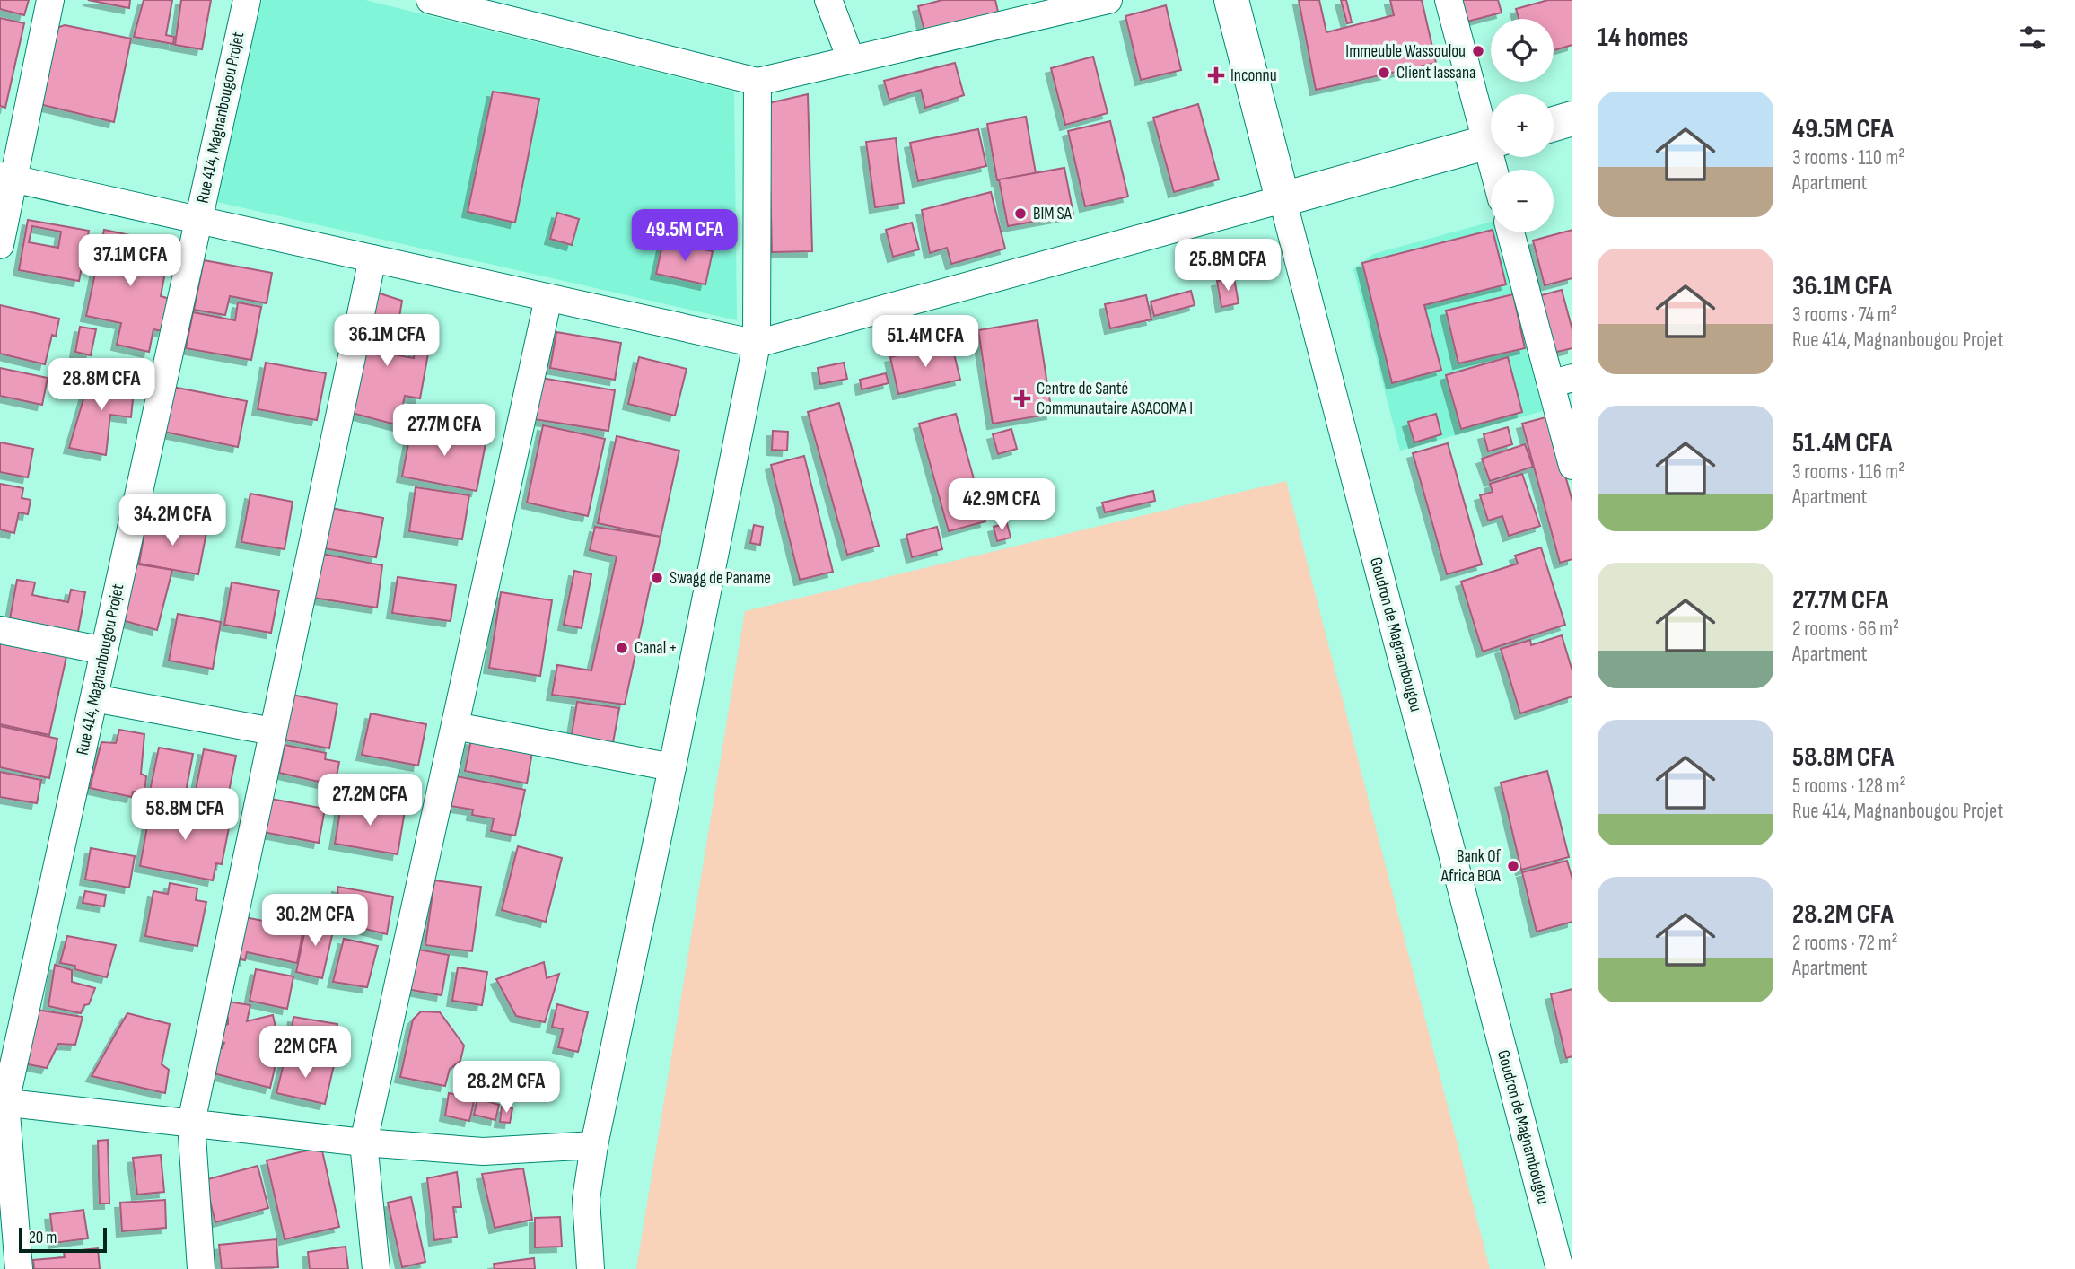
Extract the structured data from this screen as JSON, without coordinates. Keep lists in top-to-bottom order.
{
  "streets": {
    "street": ["Rue 414, Magnanbougou Projet", "Goudron de Magnambougou"]
  },
  "places": {
    "other": [
      "Immeuble Wassoulou",
      "Client lassana",
      "BIM SA",
      "Swagg de Paname",
      "Canal +",
      "Bank Of Africa BOA"
    ],
    "health": ["Inconnu", "Centre de Santé Communautaire ASACOMA I"]
  },
  "scale_bar": "20 m",
  "page": {
    "heading": "14 homes",
    "map_buttons": ["+", "−"],
    "list": [
      {
        "name": "49.5M CFA",
        "note": "3 rooms · 110 m² · Apartment"
      },
      {
        "name": "36.1M CFA",
        "note": "3 rooms · 74 m² · Rue 414, Magnanbougou Projet"
      },
      {
        "name": "51.4M CFA",
        "note": "3 rooms · 116 m² · Apartment"
      },
      {
        "name": "27.7M CFA",
        "note": "2 rooms · 66 m² · Apartment"
      },
      {
        "name": "58.8M CFA",
        "note": "5 rooms · 128 m² · Rue 414, Magnanbougou Projet"
      },
      {
        "name": "28.2M CFA",
        "note": "2 rooms · 72 m² · Apartment"
      }
    ],
    "price": [
      "49.5M CFA",
      "37.1M CFA",
      "25.8M CFA",
      "36.1M CFA",
      "51.4M CFA",
      "28.8M CFA",
      "27.7M CFA",
      "42.9M CFA",
      "34.2M CFA",
      "27.2M CFA",
      "58.8M CFA",
      "30.2M CFA",
      "22M CFA",
      "28.2M CFA"
    ],
    "scale": "20 m"
  }
}
